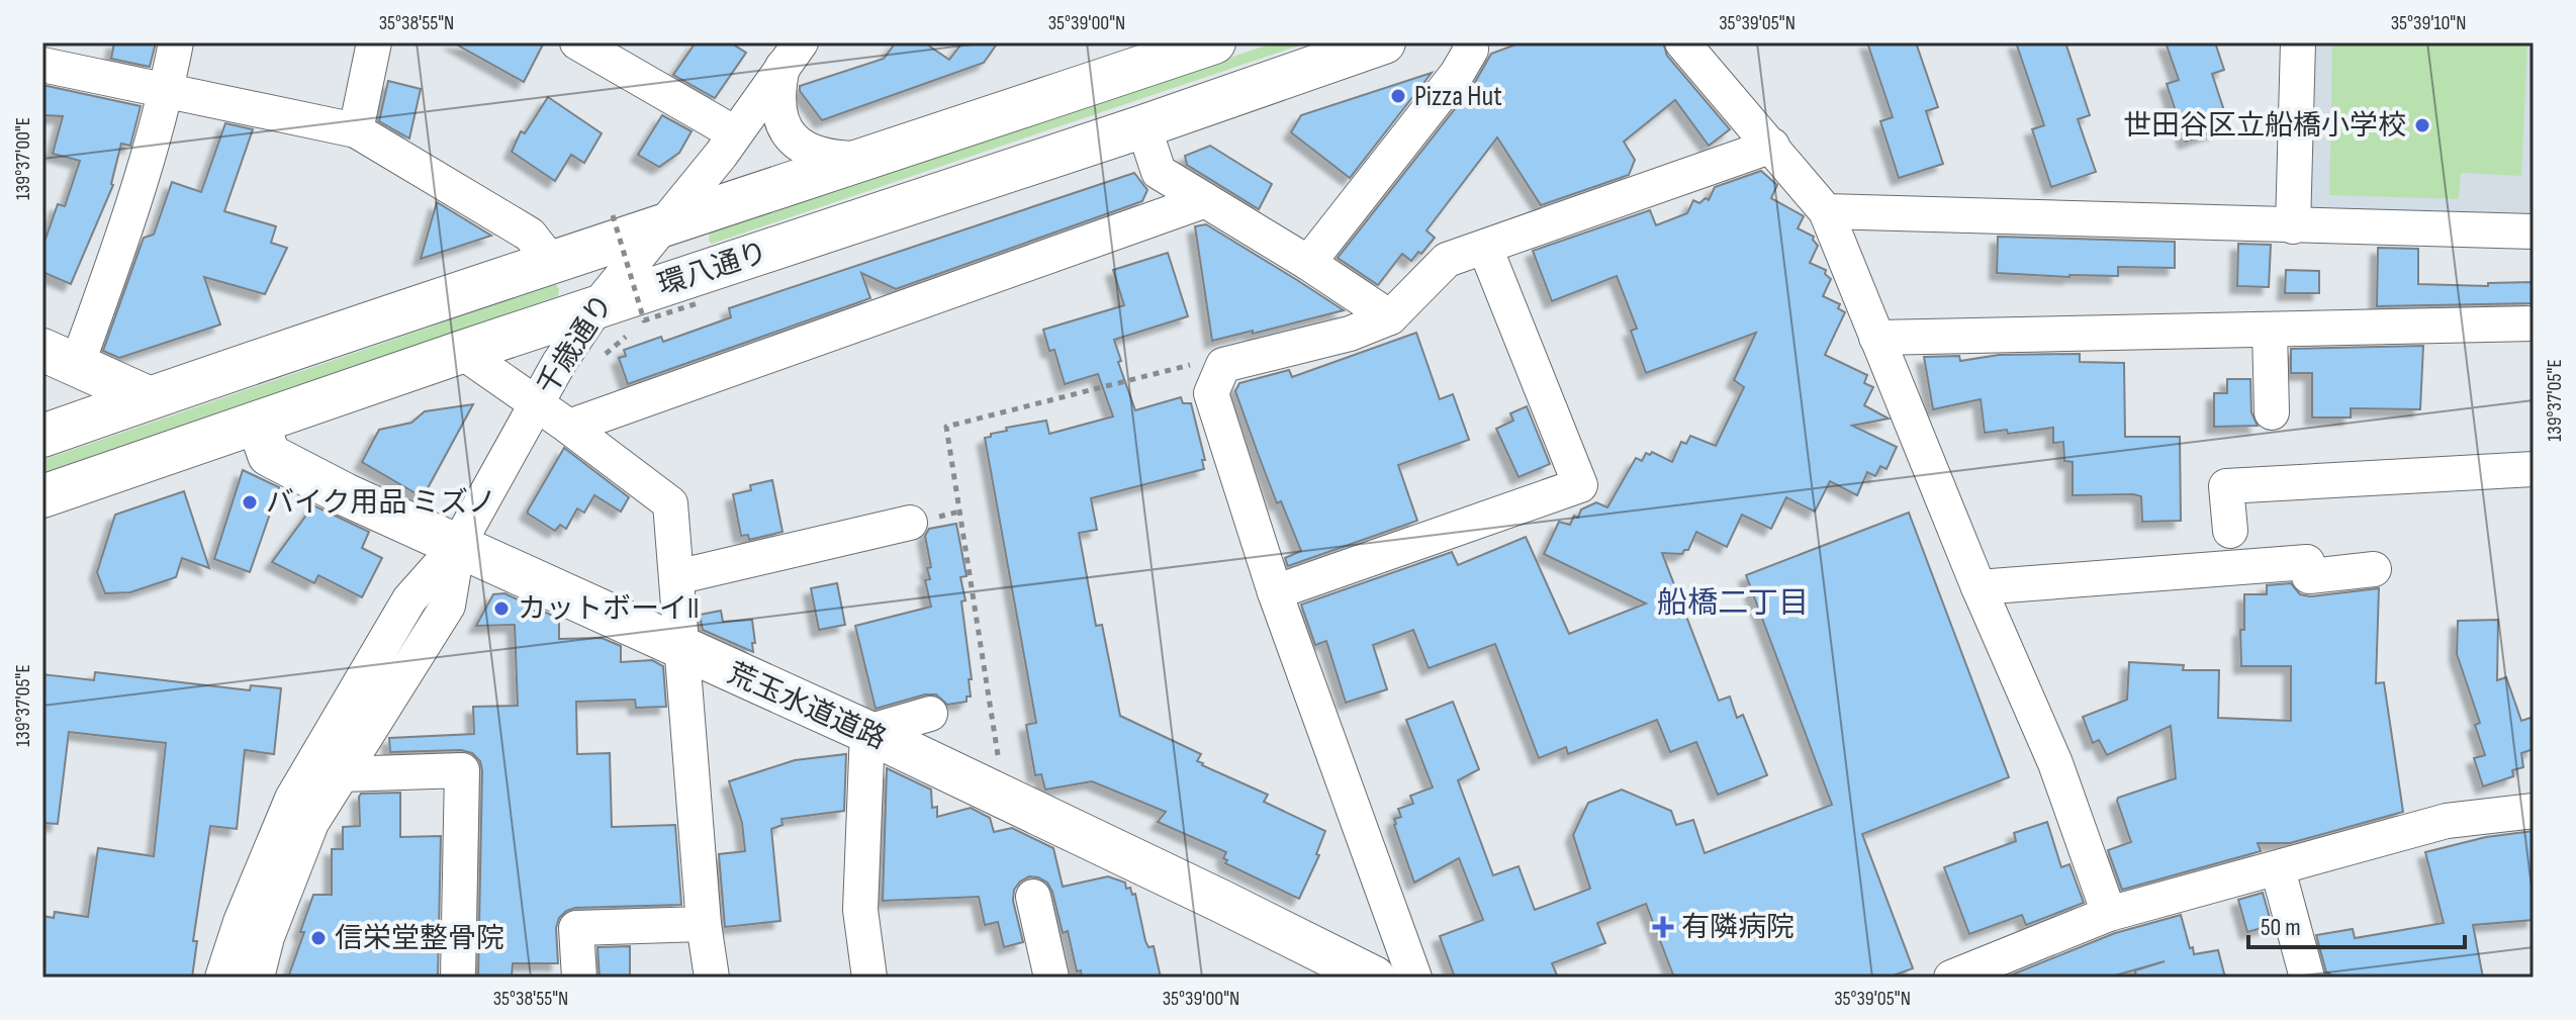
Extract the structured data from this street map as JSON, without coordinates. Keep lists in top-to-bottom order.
{
  "streets": {
    "main road": ["環八通り", "荒玉水道道路"],
    "street": ["千歳通り"]
  },
  "crossings": [
    ["環八通り", "千歳通り"],
    ["環八通り", "荒玉水道道路"],
    ["千歳通り", "荒玉水道道路"]
  ],
  "districts": ["船橋二丁目"],
  "places": {
    "other": [
      "Pizza Hut",
      "世田谷区立船橋小学校",
      "バイク用品 ミズノ",
      "カットボーイII",
      "信栄堂整骨院"
    ],
    "health": ["有隣病院"]
  },
  "scale_bar": "50 m",
  "coordinates": [
    "35°38'55\"N",
    "35°39'00\"N",
    "35°39'05\"N",
    "35°39'10\"N",
    "139°37'00\"E",
    "139°37'05\"E"
  ]
}
